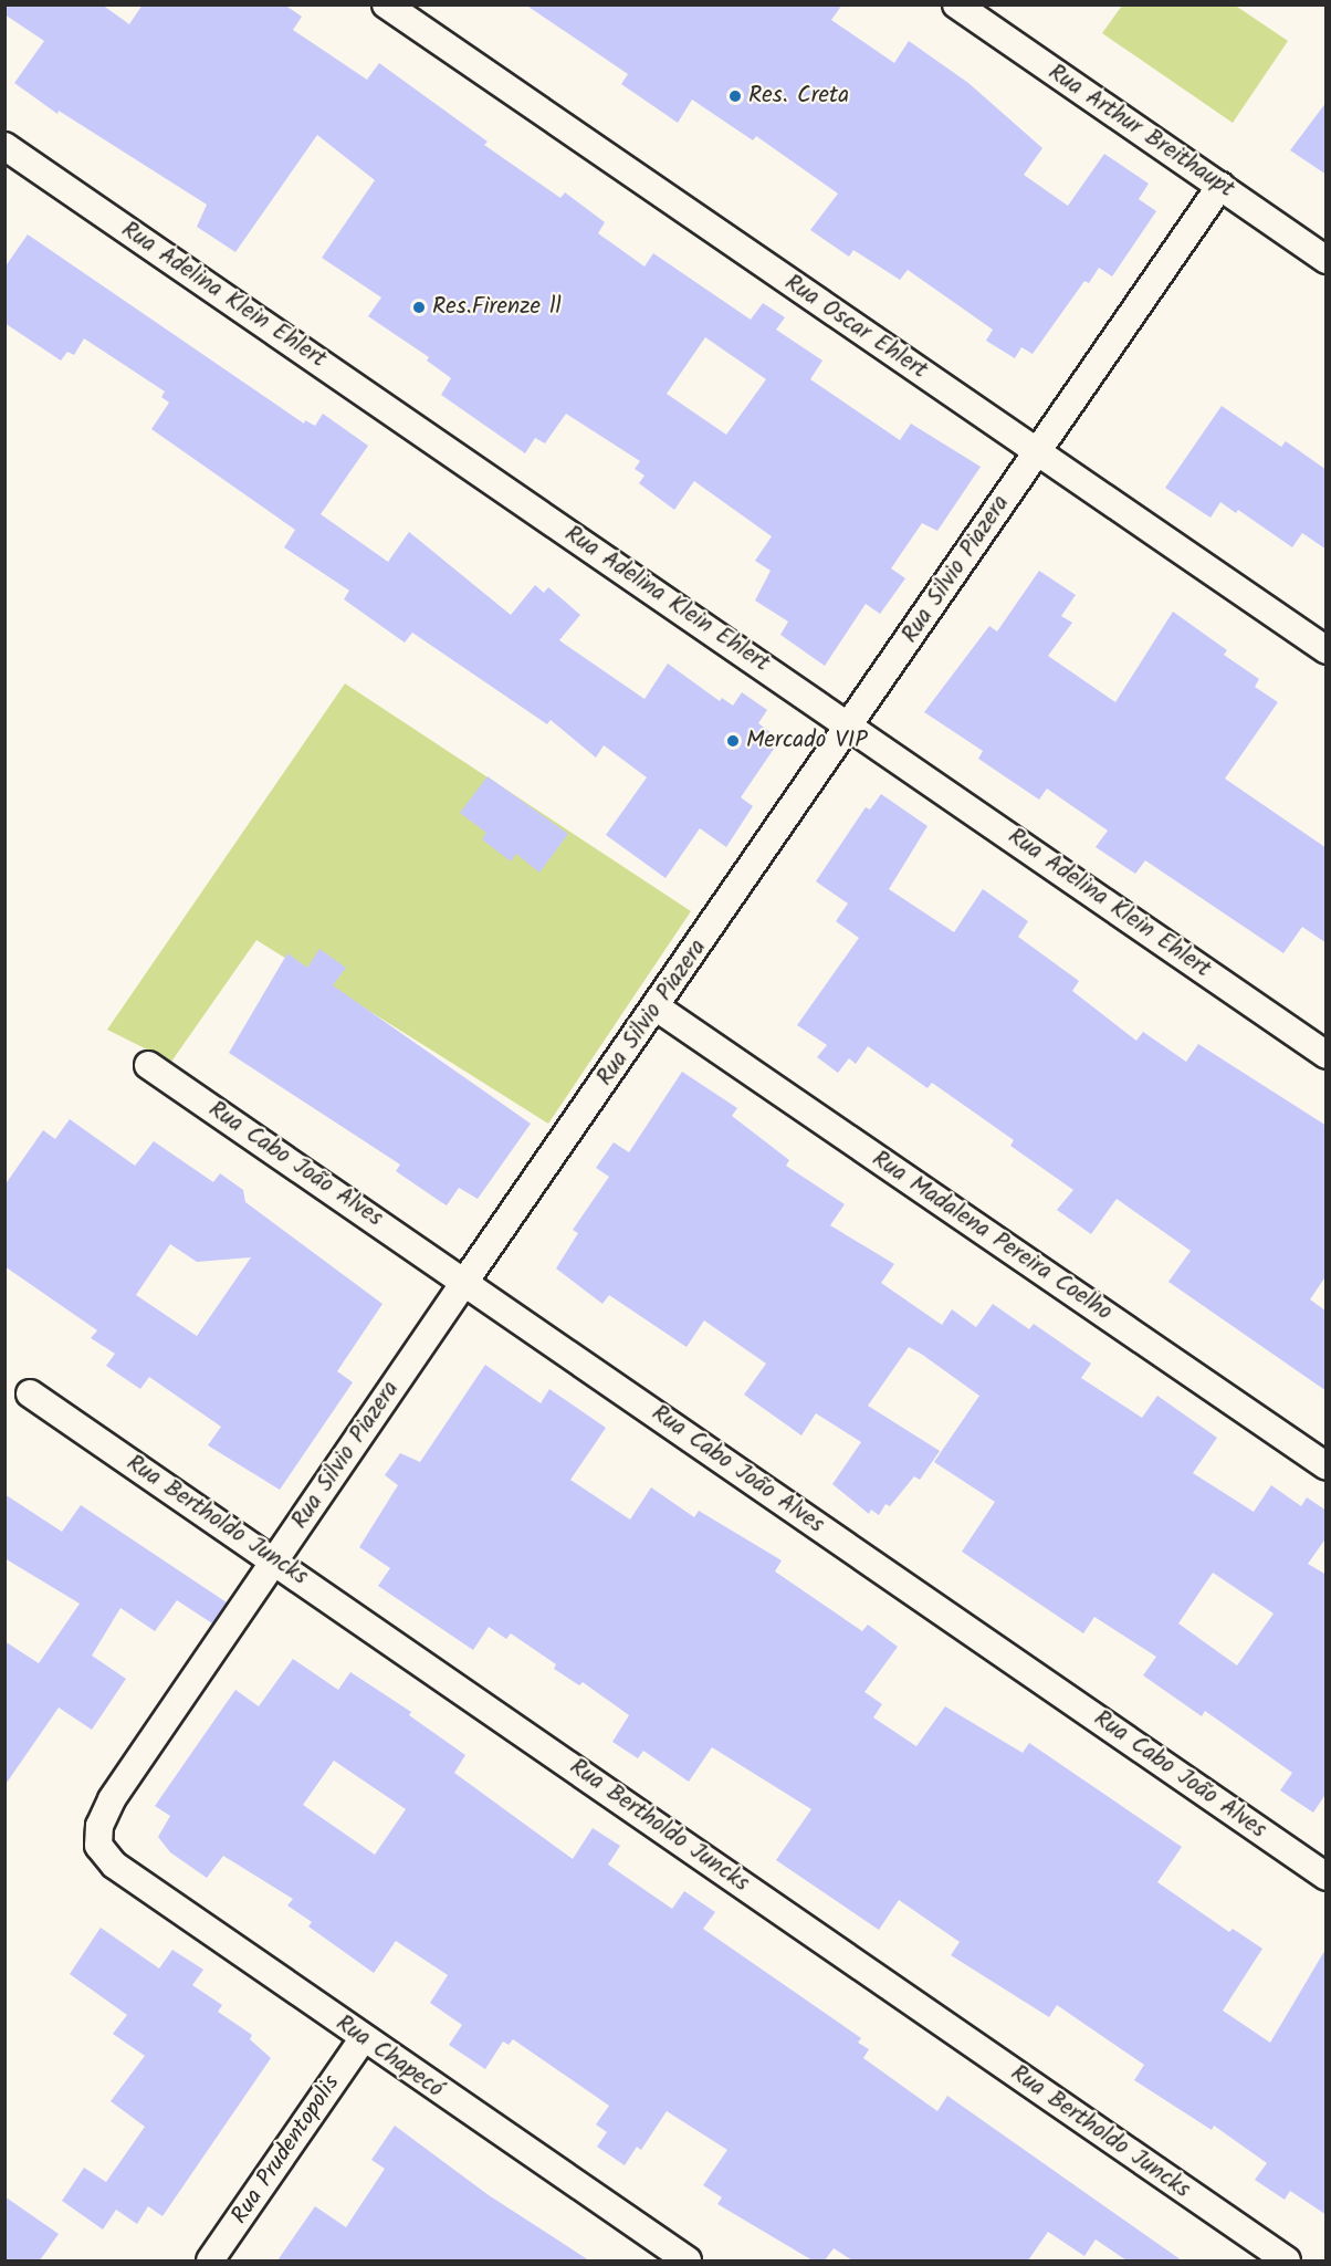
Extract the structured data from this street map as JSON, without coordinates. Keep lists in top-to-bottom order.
{
  "streets": {
    "street": [
      "Rua Arthur Breithaupt",
      "Rua Adelina Klein Ehlert",
      "Rua Oscar Ehlert",
      "Rua Silvio Piazera",
      "Rua Cabo João Alves",
      "Rua Madalena Pereira Coelho",
      "Rua Bertholdo Juncks",
      "Rua Chapecó",
      "Rua Prudentopolis"
    ]
  },
  "crossings": [
    ["Rua Arthur Breithaupt", "Rua Silvio Piazera"],
    ["Rua Adelina Klein Ehlert", "Rua Silvio Piazera"],
    ["Rua Oscar Ehlert", "Rua Silvio Piazera"],
    ["Rua Silvio Piazera", "Rua Cabo João Alves"],
    ["Rua Silvio Piazera", "Rua Madalena Pereira Coelho"],
    ["Rua Silvio Piazera", "Rua Bertholdo Juncks"],
    ["Rua Silvio Piazera", "Rua Chapecó"],
    ["Rua Chapecó", "Rua Prudentopolis"]
  ],
  "places": ["Res. Creta", "Res.Firenze ll", "Mercado VIP"]
}
